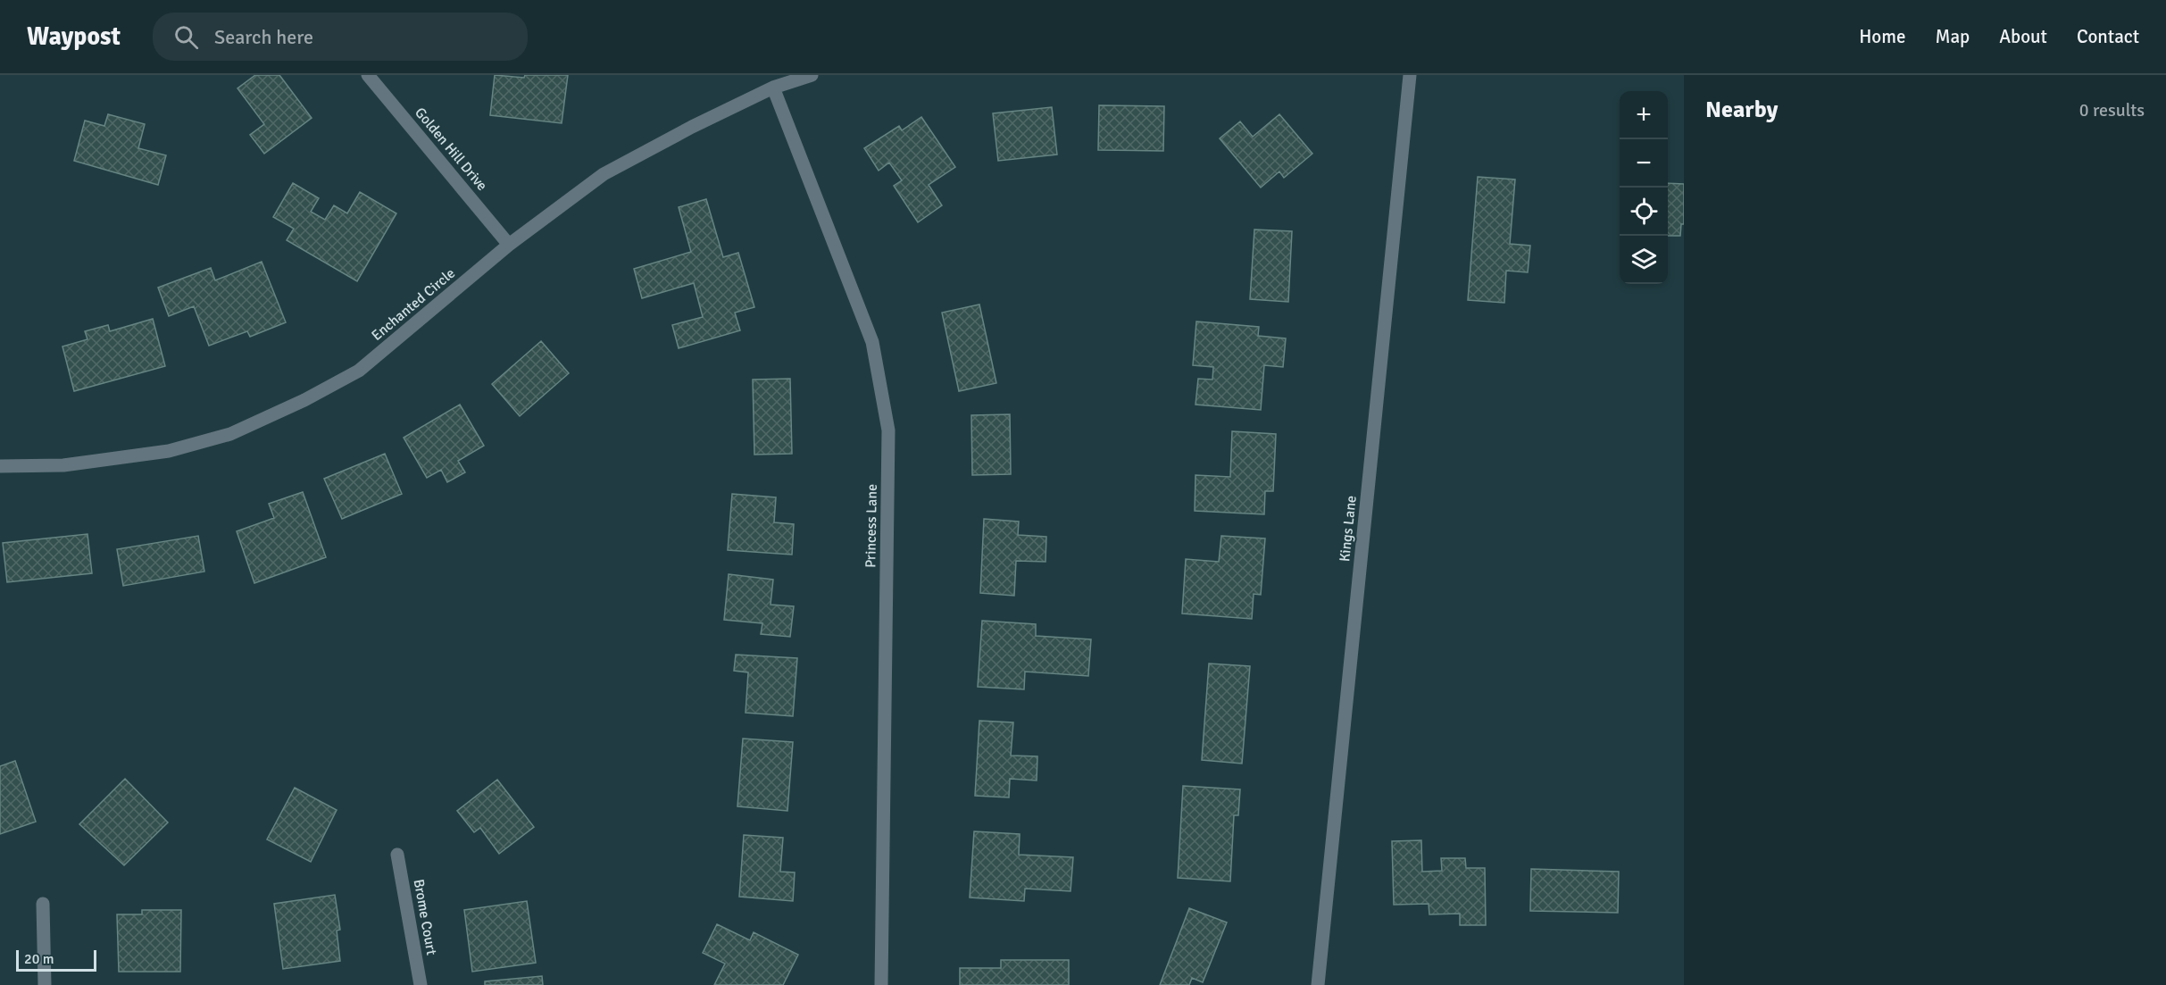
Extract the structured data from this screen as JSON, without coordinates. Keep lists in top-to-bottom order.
{
  "streets": {
    "street": [
      "Golden Hill Drive",
      "Enchanted Circle",
      "Princess Lane",
      "Kings Lane",
      "Brome Court"
    ]
  },
  "crossings": [
    ["Golden Hill Drive", "Enchanted Circle"],
    ["Enchanted Circle", "Princess Lane"]
  ],
  "scale_bar": "20 m",
  "page": {
    "header": "Waypost",
    "search": "Search here",
    "nav": [
      "Home",
      "Map",
      "About",
      "Contact"
    ],
    "heading": ["Nearby", "0 results"],
    "map_buttons": ["+", "−"],
    "scale": "20 m"
  }
}
